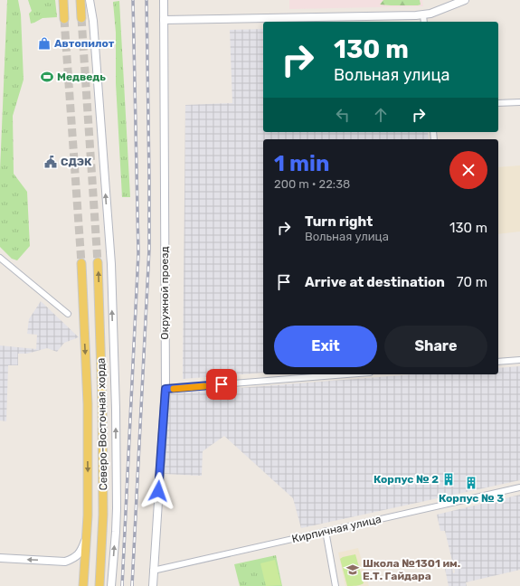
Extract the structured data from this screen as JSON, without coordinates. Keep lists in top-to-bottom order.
{
  "streets": {
    "main road": ["Северо-Восточная хорда"],
    "street": ["Окружной проезд", "Кирпичная улица"]
  },
  "crossings": [
    ["Окружной проезд", "Кирпичная улица"]
  ],
  "places": {
    "shop": ["Автопилот"],
    "sports": ["Медведь"],
    "public building": ["СДЭК"],
    "building": ["Корпус № 2", "Корпус № 3"],
    "school or university": ["Школа №1301 им. Е.Т. Гайдара"]
  },
  "page": {
    "turn": ["130 m", "Вольная улица"],
    "heading": ["1 min", "200 m · 22:38"],
    "list": [
      {
        "name": "Turn right",
        "note": "Вольная улица",
        "value": "130 m"
      },
      {
        "name": "Arrive at destination",
        "value": "70 m"
      }
    ],
    "buttons": ["Exit", "Share"]
  }
}
